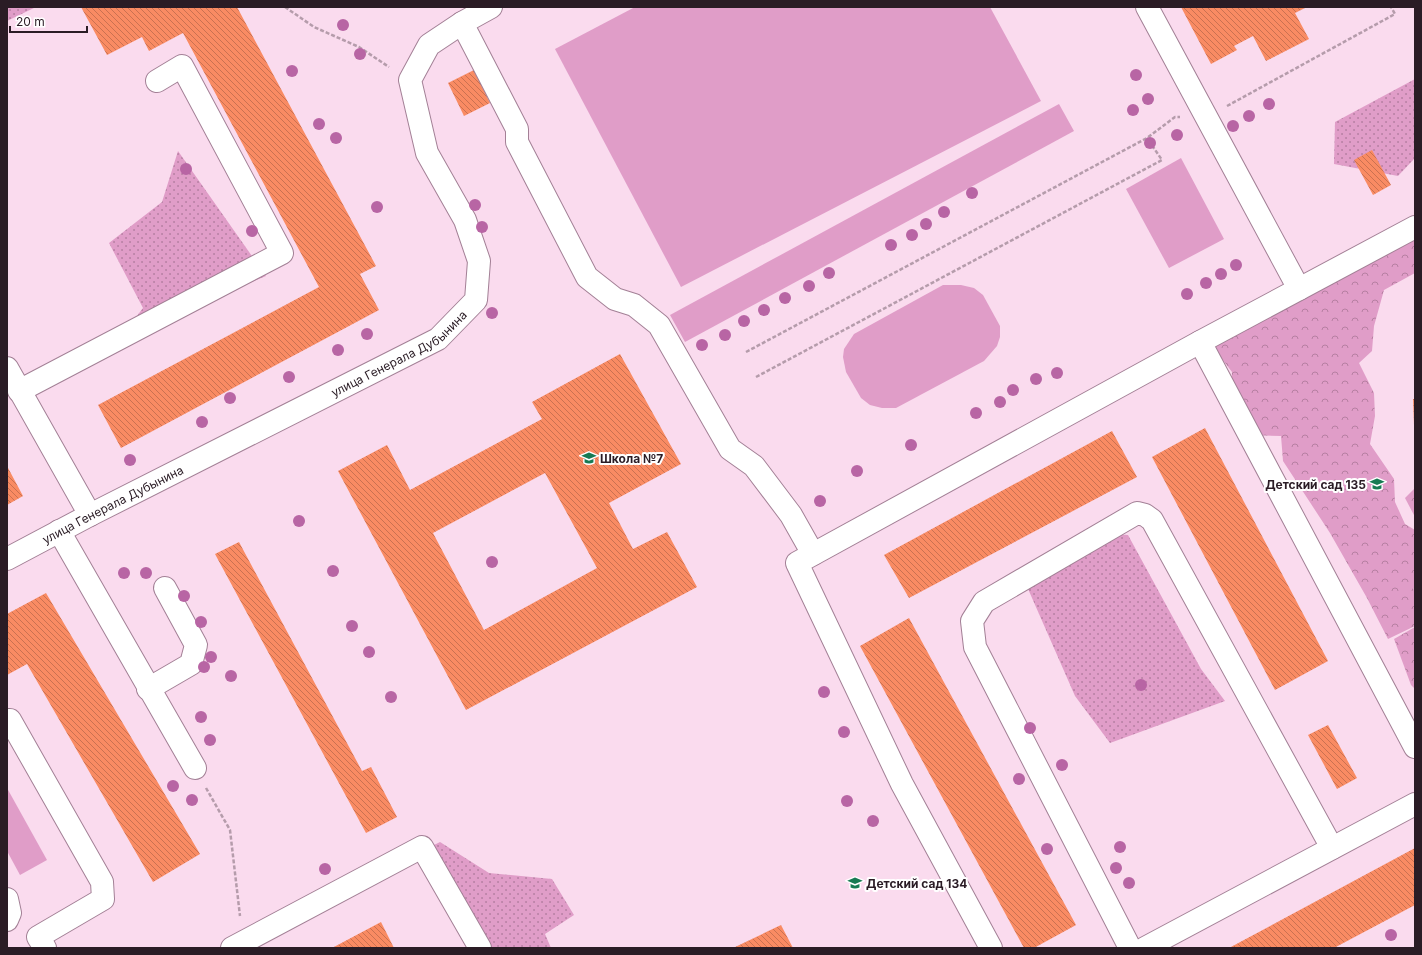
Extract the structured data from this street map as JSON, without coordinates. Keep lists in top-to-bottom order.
{
  "streets": {
    "street": ["улица Генерала Дубынина"]
  },
  "places": {
    "school or university": ["Школа №7", "Детский сад 135", "Детский сад 134"]
  },
  "scale_bar": "20 m"
}
